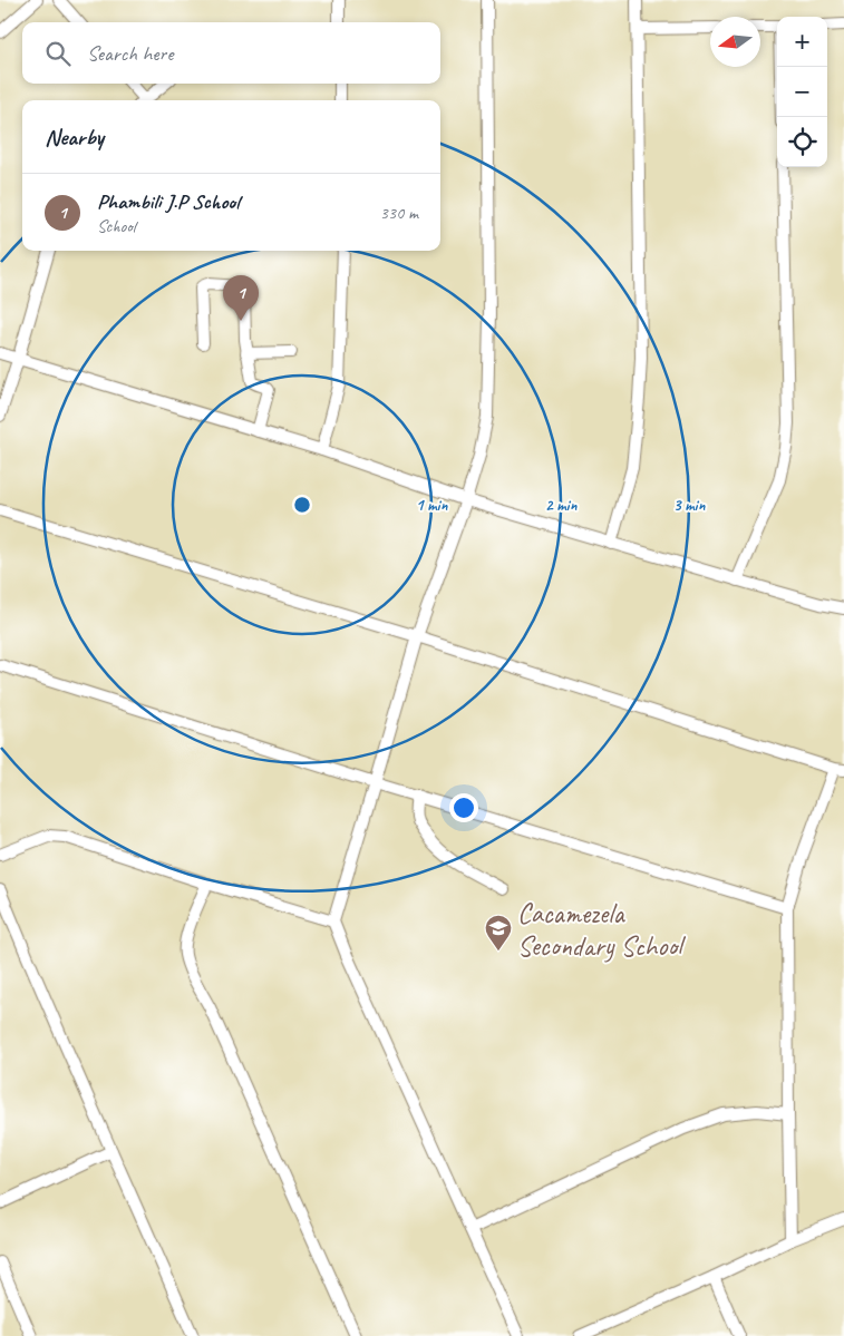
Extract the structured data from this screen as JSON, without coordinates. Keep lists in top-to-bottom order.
{
  "places": {
    "school or university": ["Cacamezela Secondary School"]
  },
  "north": "left",
  "page": {
    "map_buttons": ["+", "−"],
    "search": "Search here",
    "heading": "Nearby",
    "list": [
      {
        "mark": "1",
        "name": "Phambili J.P School",
        "note": "School",
        "value": "330 m"
      }
    ],
    "pins": "1"
  },
  "rings": ["1 min", "2 min", "3 min"]
}
